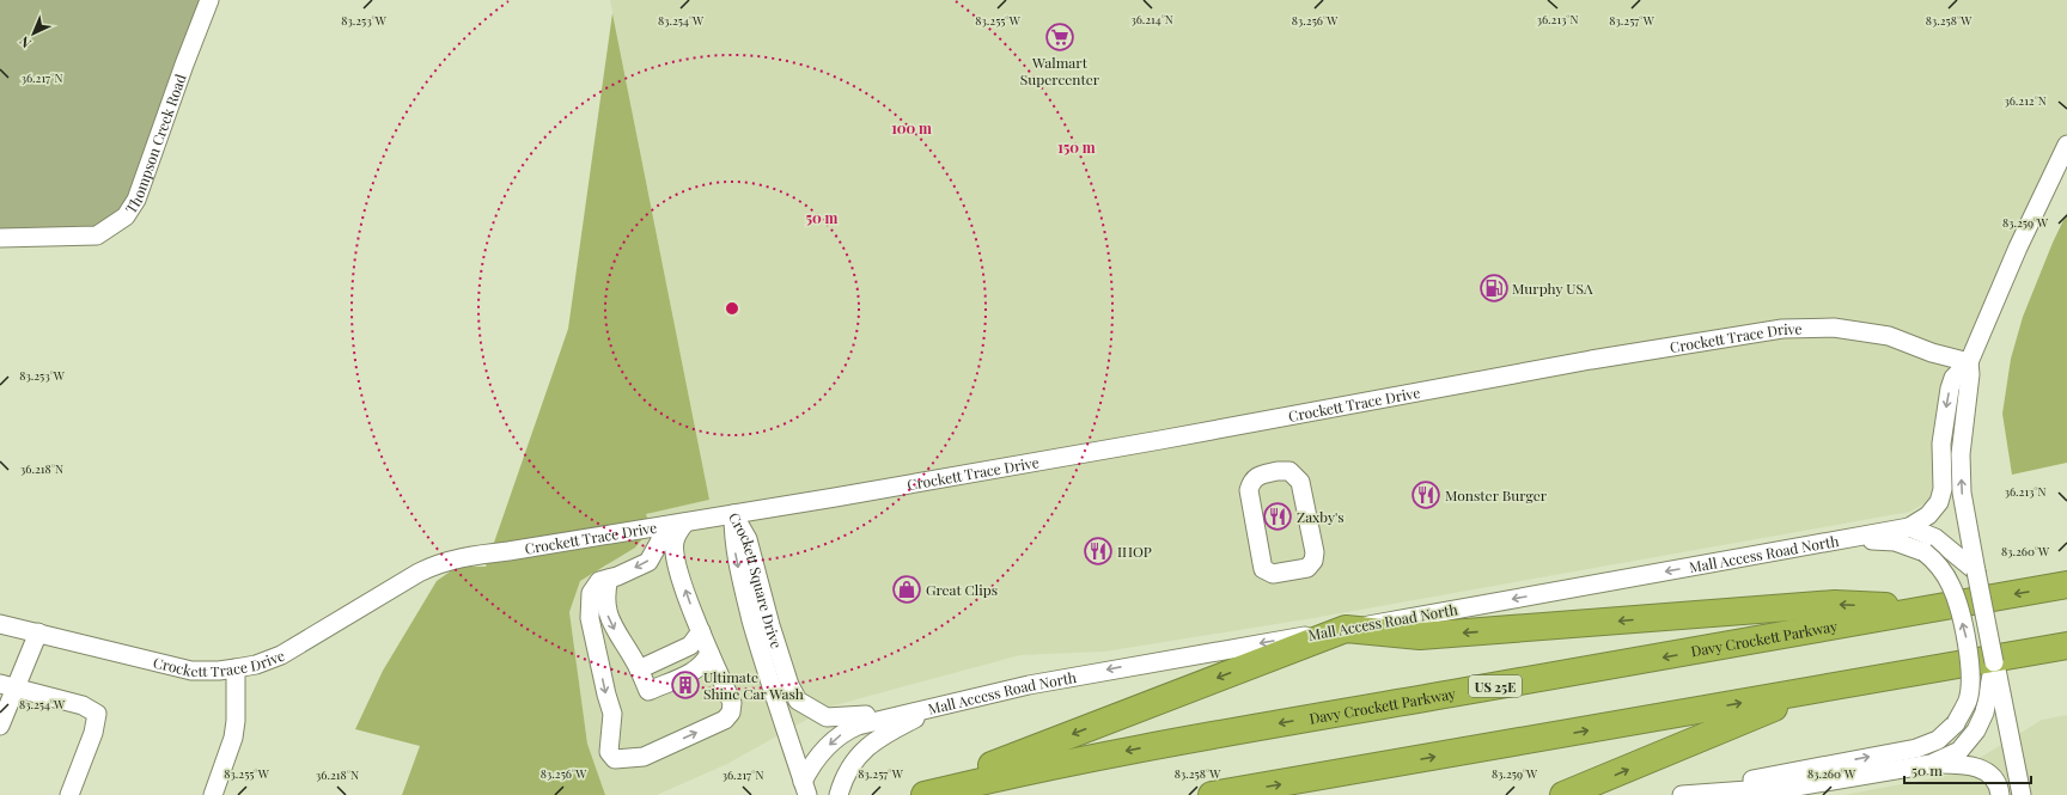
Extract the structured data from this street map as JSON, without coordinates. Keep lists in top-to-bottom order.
{
  "streets": {
    "highway": ["Davy Crockett Parkway", "US 25E"],
    "street": [
      "Thompson Creek Road",
      "Crockett Trace Drive",
      "Mall Access Road North",
      "Crockett Square Drive"
    ]
  },
  "crossings": [
    ["Crockett Trace Drive", "Crockett Square Drive"],
    ["Mall Access Road North", "Crockett Square Drive"]
  ],
  "one_way": ["Mall Access Road North"],
  "places": {
    "supermarket": ["Walmart Supercenter"],
    "fuel station": ["Murphy USA"],
    "restaurant": ["Monster Burger", "Zaxby's", "IHOP"],
    "shop": ["Great Clips"],
    "building": ["Ultimate Shine Car Wash"]
  },
  "scale_bar": "50 m",
  "north": "bottom left",
  "coordinates": [
    "36.214°N",
    "36.213°N",
    "83.253°W",
    "83.254°W",
    "83.255°W",
    "83.256°W",
    "83.257°W",
    "83.258°W",
    "36.217°N",
    "36.212°N",
    "83.259°W",
    "36.218°N",
    "83.260°W"
  ],
  "rings": ["100 m", "150 m", "50 m"]
}
